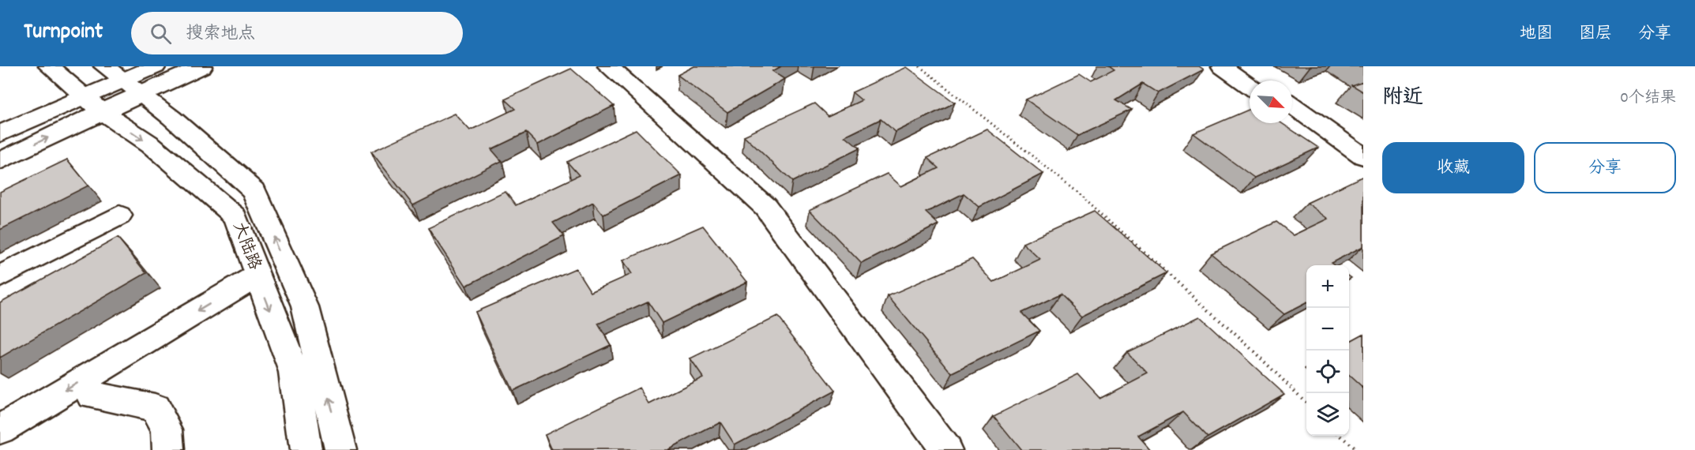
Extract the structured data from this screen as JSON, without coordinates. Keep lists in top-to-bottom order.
{
  "streets": {
    "street": ["大陆路"]
  },
  "north": "bottom right",
  "page": {
    "header": "Turnpoint",
    "search": "搜索地点",
    "nav": ["地图", "图层", "分享"],
    "heading": ["附近", "0个结果"],
    "buttons": ["收藏", "分享"],
    "map_buttons": ["+", "−"]
  }
}
